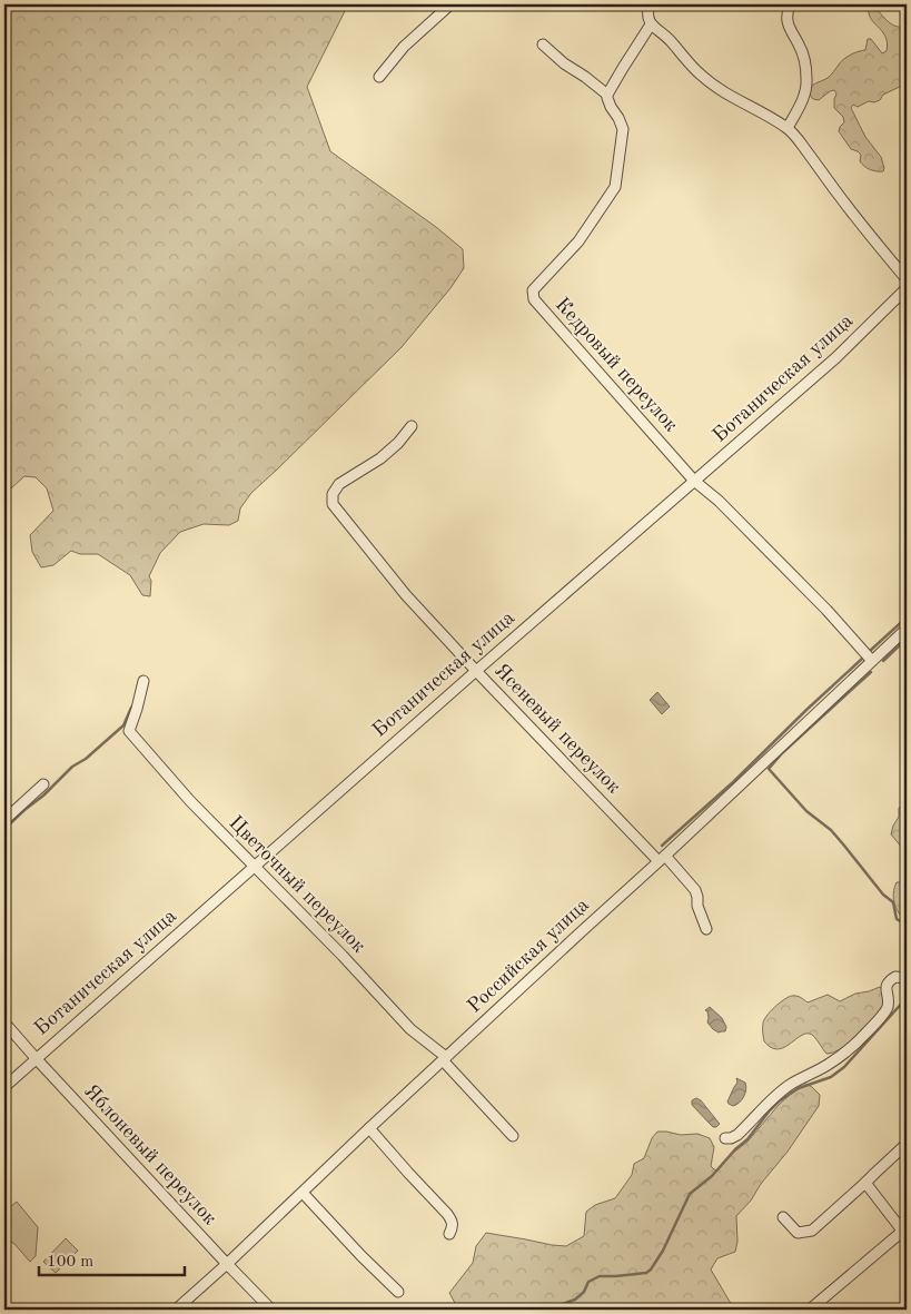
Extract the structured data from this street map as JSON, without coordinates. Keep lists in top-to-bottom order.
{
  "streets": {
    "street": [
      "Кедровый переулок",
      "Ботаническая улица",
      "Ясеневый переулок",
      "Цветочный переулок",
      "Российская улица",
      "Яблоневый переулок"
    ]
  },
  "crossings": [
    ["Кедровый переулок", "Ботаническая улица"],
    ["Кедровый переулок", "Российская улица"],
    ["Ботаническая улица", "Ясеневый переулок"],
    ["Ботаническая улица", "Цветочный переулок"],
    ["Ботаническая улица", "Яблоневый переулок"],
    ["Ясеневый переулок", "Российская улица"],
    ["Цветочный переулок", "Российская улица"],
    ["Российская улица", "Яблоневый переулок"]
  ],
  "scale_bar": "100 m"
}
